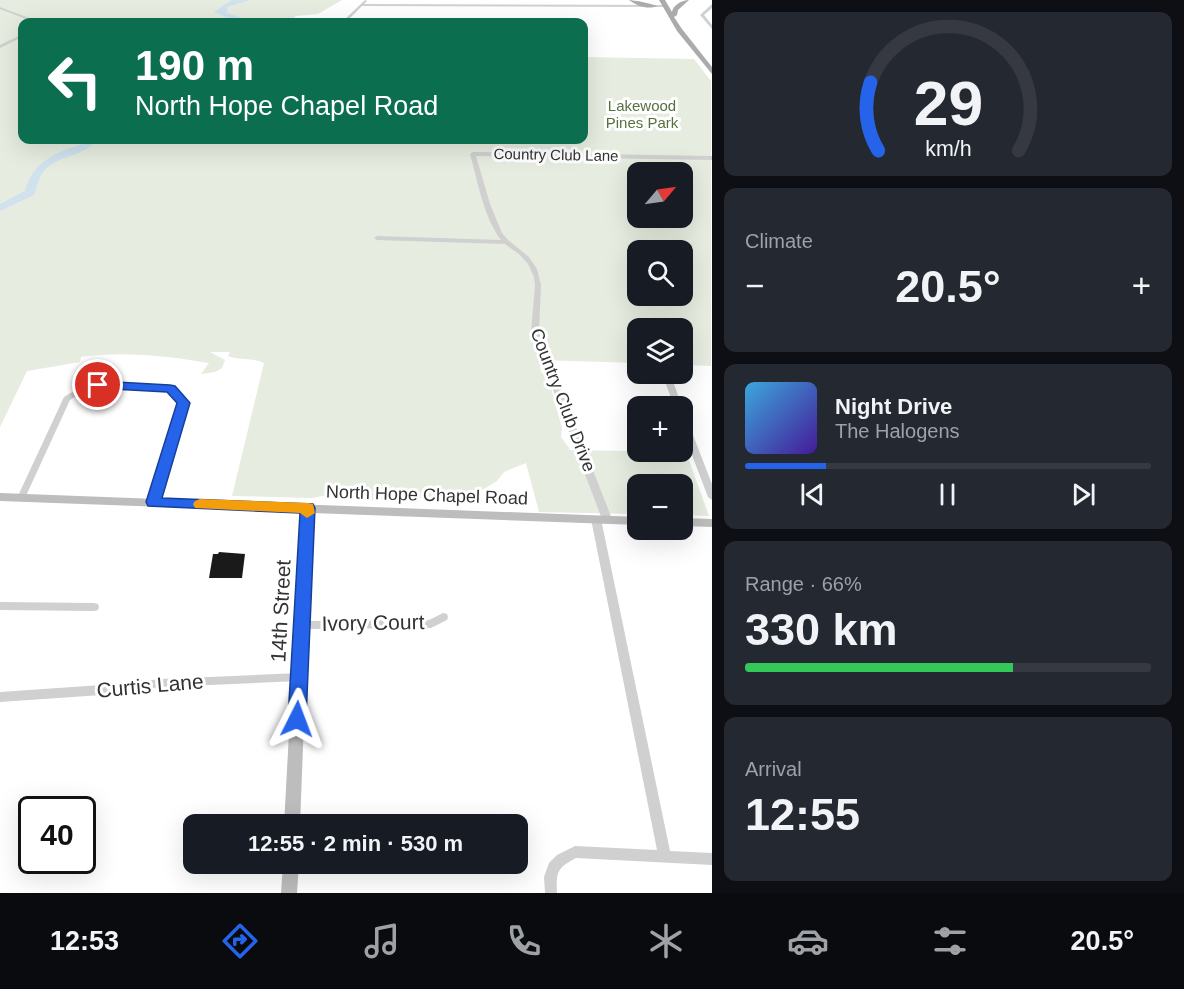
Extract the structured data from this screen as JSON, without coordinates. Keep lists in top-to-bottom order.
{
  "streets": {
    "main road": ["North Hope Chapel Road", "14th Street"],
    "street": [
      "Country Club Lane",
      "Country Club Drive",
      "Ivory Court",
      "Curtis Lane"
    ]
  },
  "crossings": [
    ["Country Club Lane", "Country Club Drive"],
    ["Country Club Drive", "North Hope Chapel Road"],
    ["North Hope Chapel Road", "14th Street"],
    ["14th Street", "Ivory Court"],
    ["14th Street", "Curtis Lane"]
  ],
  "parks": ["Lakewood Pines Park"],
  "north": "top right",
  "page": {
    "turn": ["190 m", "North Hope Chapel Road"],
    "map_buttons": ["+", "−"],
    "tile": [
      "Climate",
      ["Range · 66%", "330 km"],
      ["Arrival", "12:55"]
    ],
    "heat": ["−", "20.5°", "+"],
    "song": ["Night Drive", "The Halogens"],
    "limit": "40",
    "trip": "12:55 · 2 min · 530 m",
    "tabs": ["12:53", "20.5°"],
    "gauge": ["29", "km/h"]
  }
}
